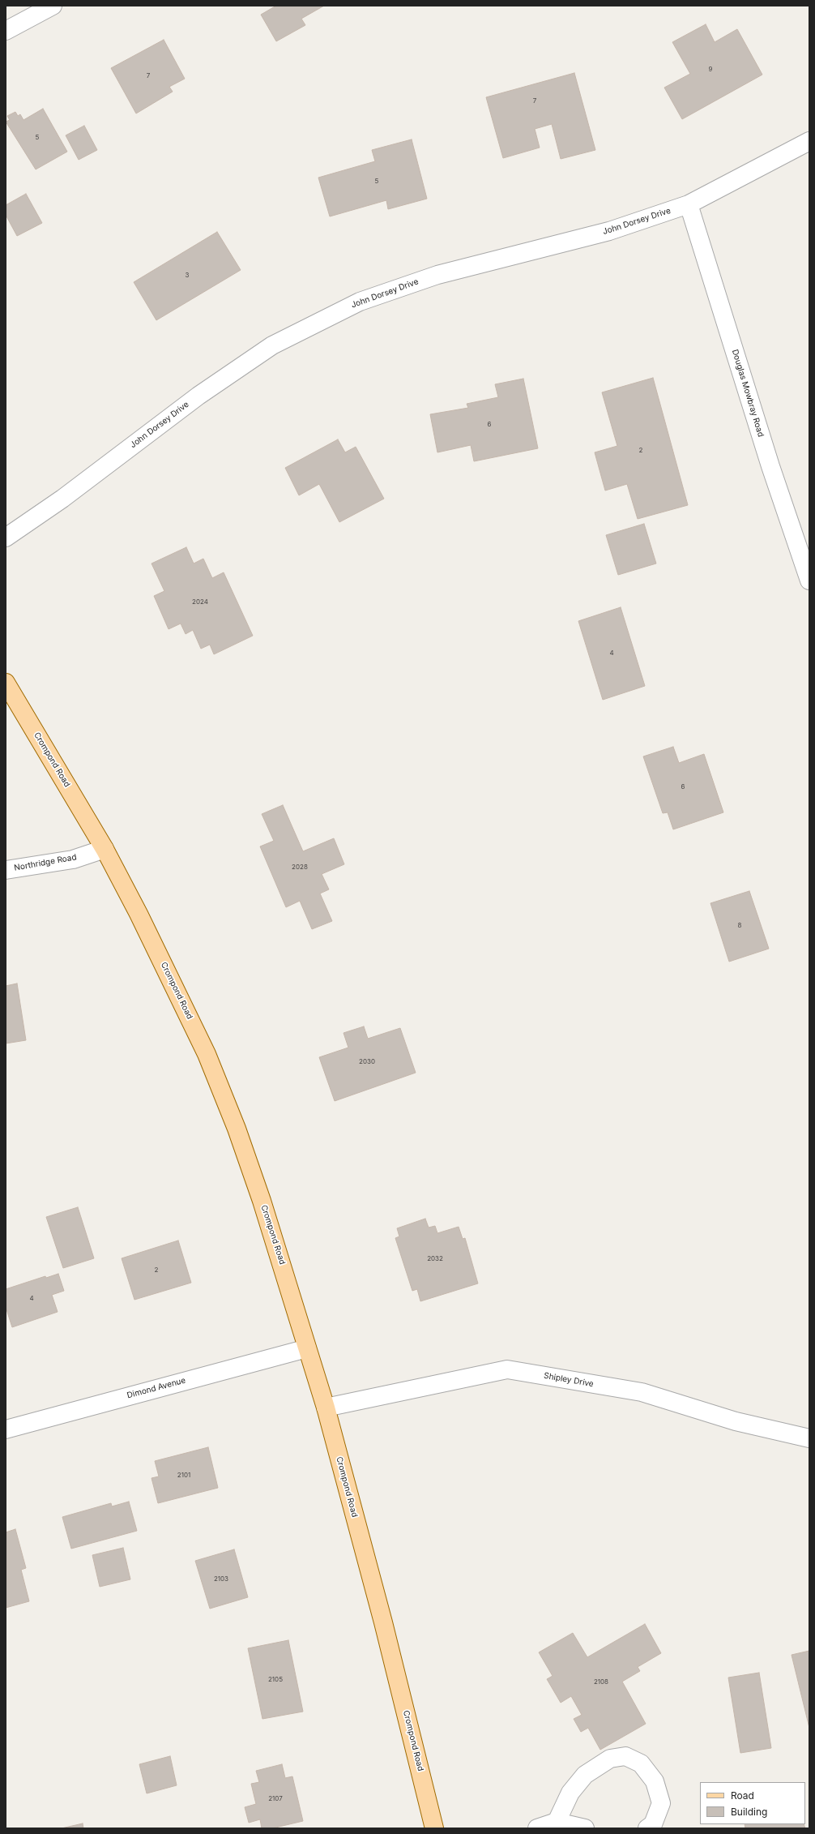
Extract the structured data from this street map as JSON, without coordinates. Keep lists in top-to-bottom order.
{
  "streets": {
    "main road": ["Crompond Road"],
    "street": [
      "John Dorsey Drive",
      "Douglas Mowbray Road",
      "Northridge Road",
      "Shipley Drive",
      "Dimond Avenue"
    ]
  },
  "crossings": [
    ["John Dorsey Drive", "Douglas Mowbray Road"],
    ["Crompond Road", "Northridge Road"],
    ["Crompond Road", "Shipley Drive"],
    ["Crompond Road", "Dimond Avenue"]
  ],
  "house_numbers": [
    "9",
    "7",
    "7",
    "5",
    "5",
    "3",
    "6",
    "2",
    "2024",
    "4",
    "6",
    "2028",
    "8",
    "2030",
    "2032",
    "2",
    "4",
    "2101",
    "2103",
    "2105",
    "2108",
    "2107"
  ],
  "legend": ["Road", "Building"]
}
